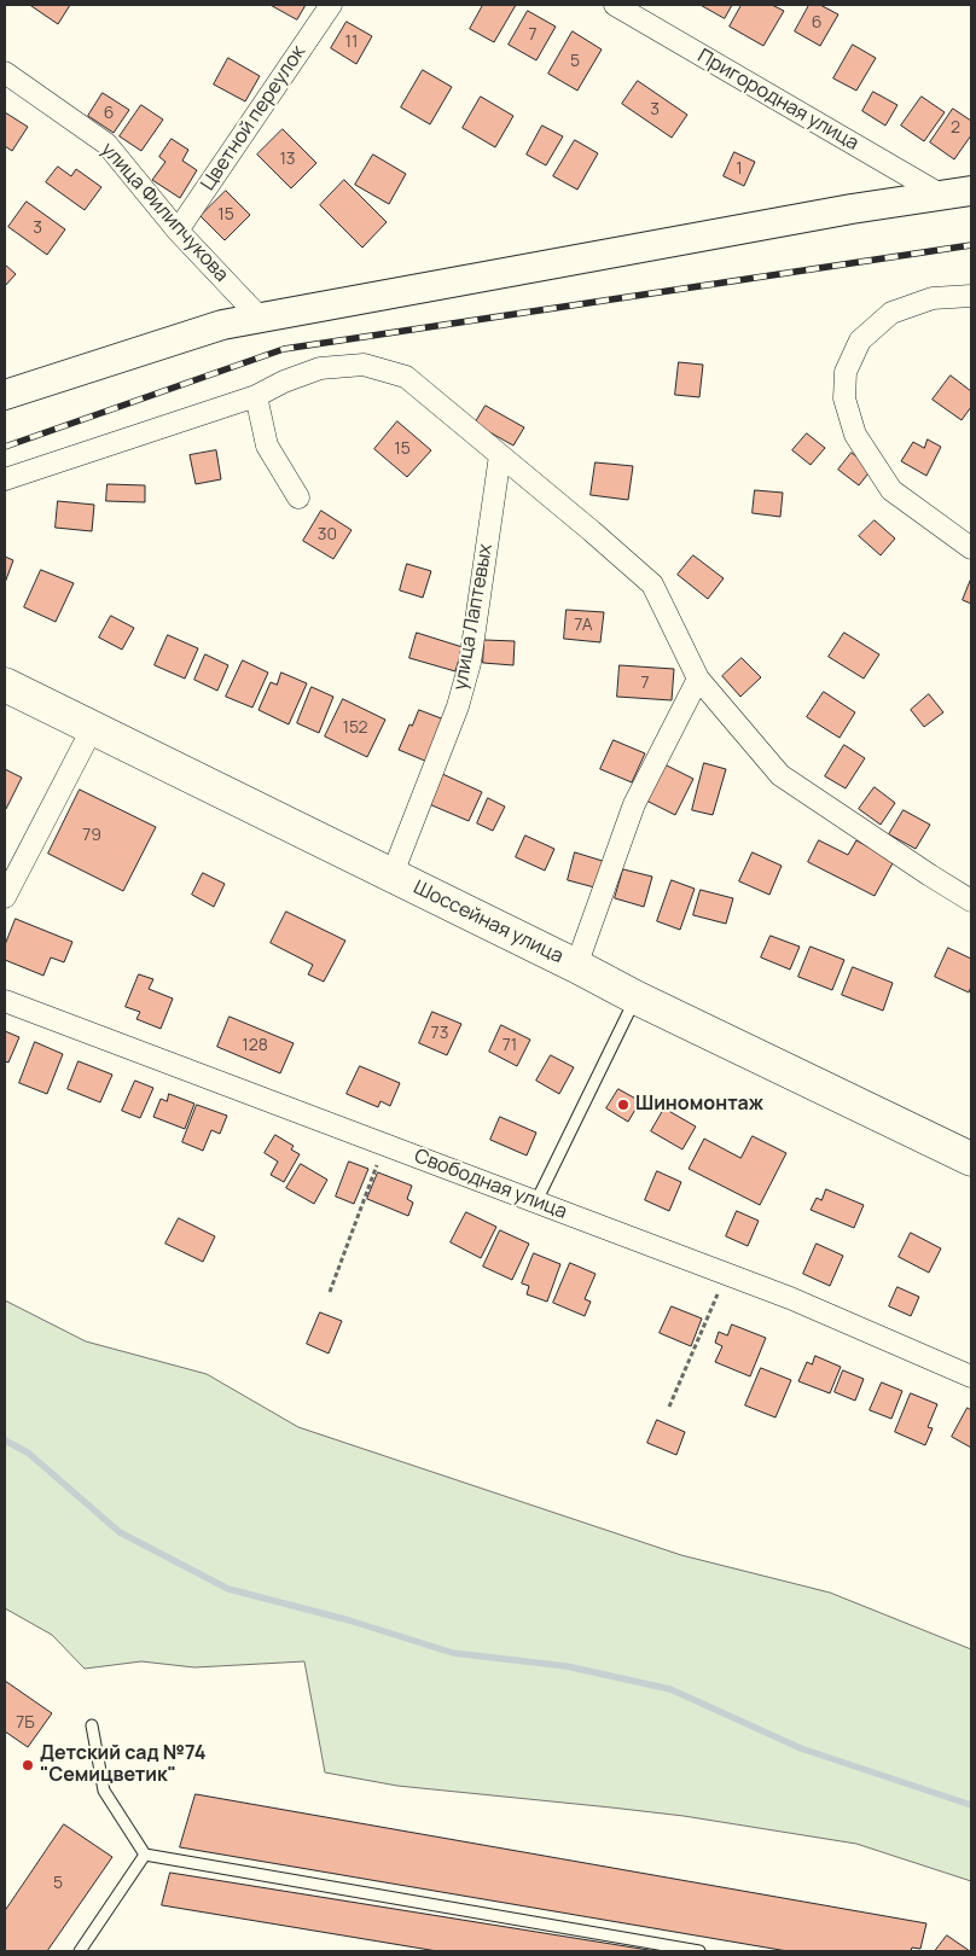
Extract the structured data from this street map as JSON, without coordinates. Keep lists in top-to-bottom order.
{
  "streets": {
    "main road": ["Шоссейная улица"],
    "street": [
      "Пригородная улица",
      "Цветной переулок",
      "улица Филипчукова",
      "улица Лаптевых",
      "Свободная улица"
    ]
  },
  "crossings": [
    ["Цветной переулок", "улица Филипчукова"],
    ["улица Лаптевых", "Шоссейная улица"]
  ],
  "places": ["Шиномонтаж", "Детский сад №74 \"Семицветик\""],
  "house_numbers": [
    "6",
    "7",
    "11",
    "5",
    "3",
    "6",
    "2",
    "13",
    "1",
    "15",
    "3",
    "15",
    "30",
    "7А",
    "7",
    "152",
    "79",
    "73",
    "128",
    "71",
    "7Б",
    "5"
  ]
}
